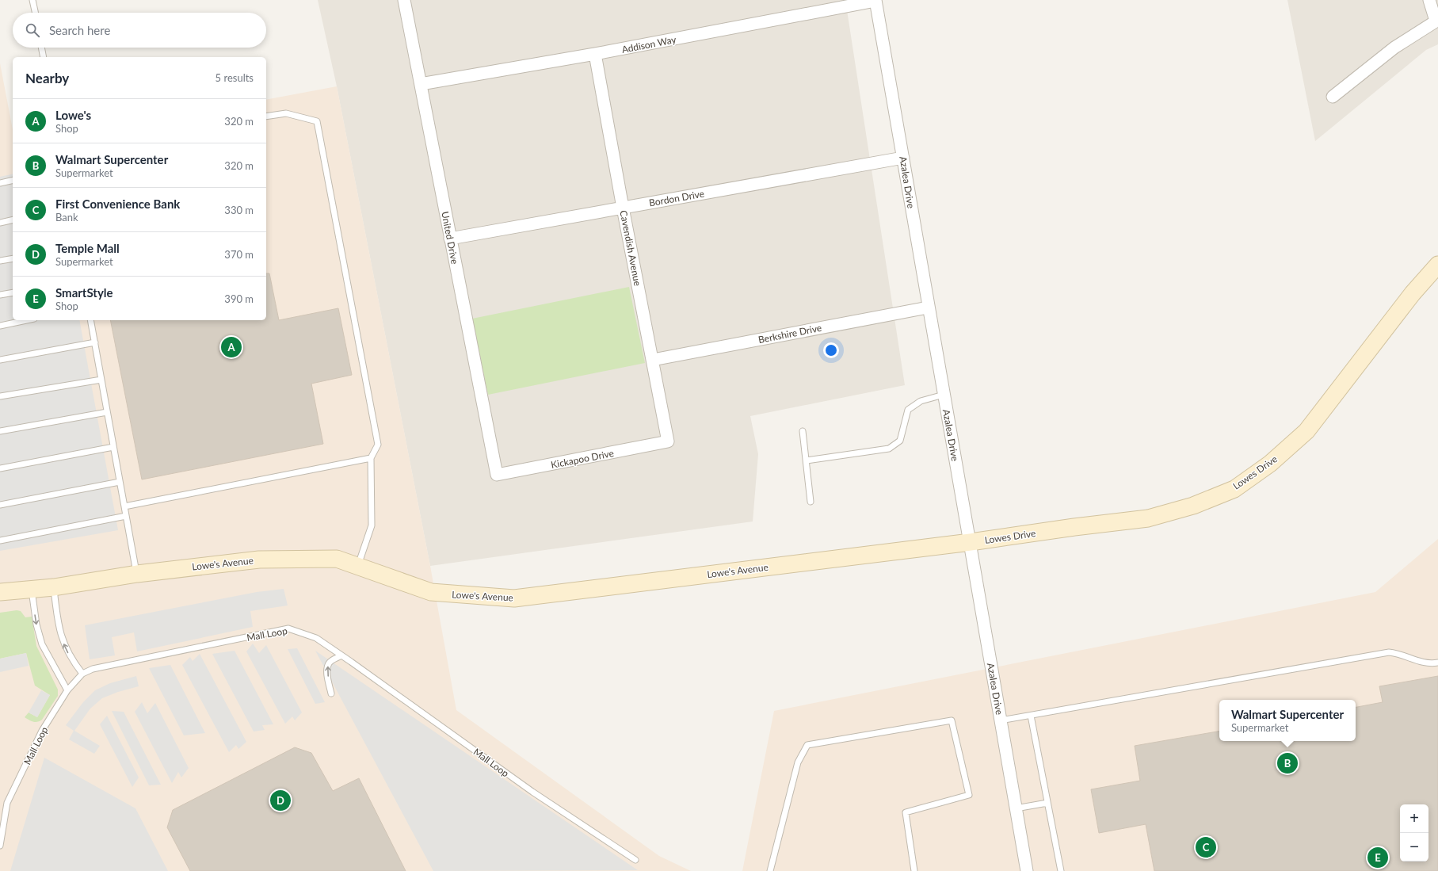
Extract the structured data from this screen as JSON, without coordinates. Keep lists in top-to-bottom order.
{
  "streets": {
    "street": [
      "Addison Way",
      "Azalea Drive",
      "Bordon Drive",
      "United Drive",
      "Cavendish Avenue",
      "Berkshire Drive",
      "Kickapoo Drive",
      "Lowes Drive",
      "Lowe's Avenue"
    ],
    "lane": ["Mall Loop"]
  },
  "crossings": [
    ["Addison Way", "Azalea Drive"],
    ["Addison Way", "United Drive"],
    ["Addison Way", "Cavendish Avenue"],
    ["Azalea Drive", "Bordon Drive"],
    ["Azalea Drive", "Berkshire Drive"],
    ["Azalea Drive", "Lowes Drive"],
    ["Azalea Drive", "Lowe's Avenue"],
    ["Bordon Drive", "United Drive"],
    ["Bordon Drive", "Cavendish Avenue"],
    ["United Drive", "Kickapoo Drive"],
    ["Cavendish Avenue", "Berkshire Drive"],
    ["Cavendish Avenue", "Kickapoo Drive"],
    ["Lowes Drive", "Lowe's Avenue"]
  ],
  "page": {
    "search": "Search here",
    "heading": ["Nearby", "5 results"],
    "list": [
      {
        "mark": "A",
        "name": "Lowe's",
        "note": "Shop",
        "value": "320 m"
      },
      {
        "mark": "B",
        "name": "Walmart Supercenter",
        "note": "Supermarket",
        "value": "320 m"
      },
      {
        "mark": "C",
        "name": "First Convenience Bank",
        "note": "Bank",
        "value": "330 m"
      },
      {
        "mark": "D",
        "name": "Temple Mall",
        "note": "Supermarket",
        "value": "370 m"
      },
      {
        "mark": "E",
        "name": "SmartStyle",
        "note": "Shop",
        "value": "390 m"
      }
    ],
    "pins": [
      "A",
      "B",
      "D",
      "C",
      "E"
    ],
    "popup": ["Walmart Supercenter", "Supermarket"],
    "map_buttons": ["+", "−"]
  }
}
